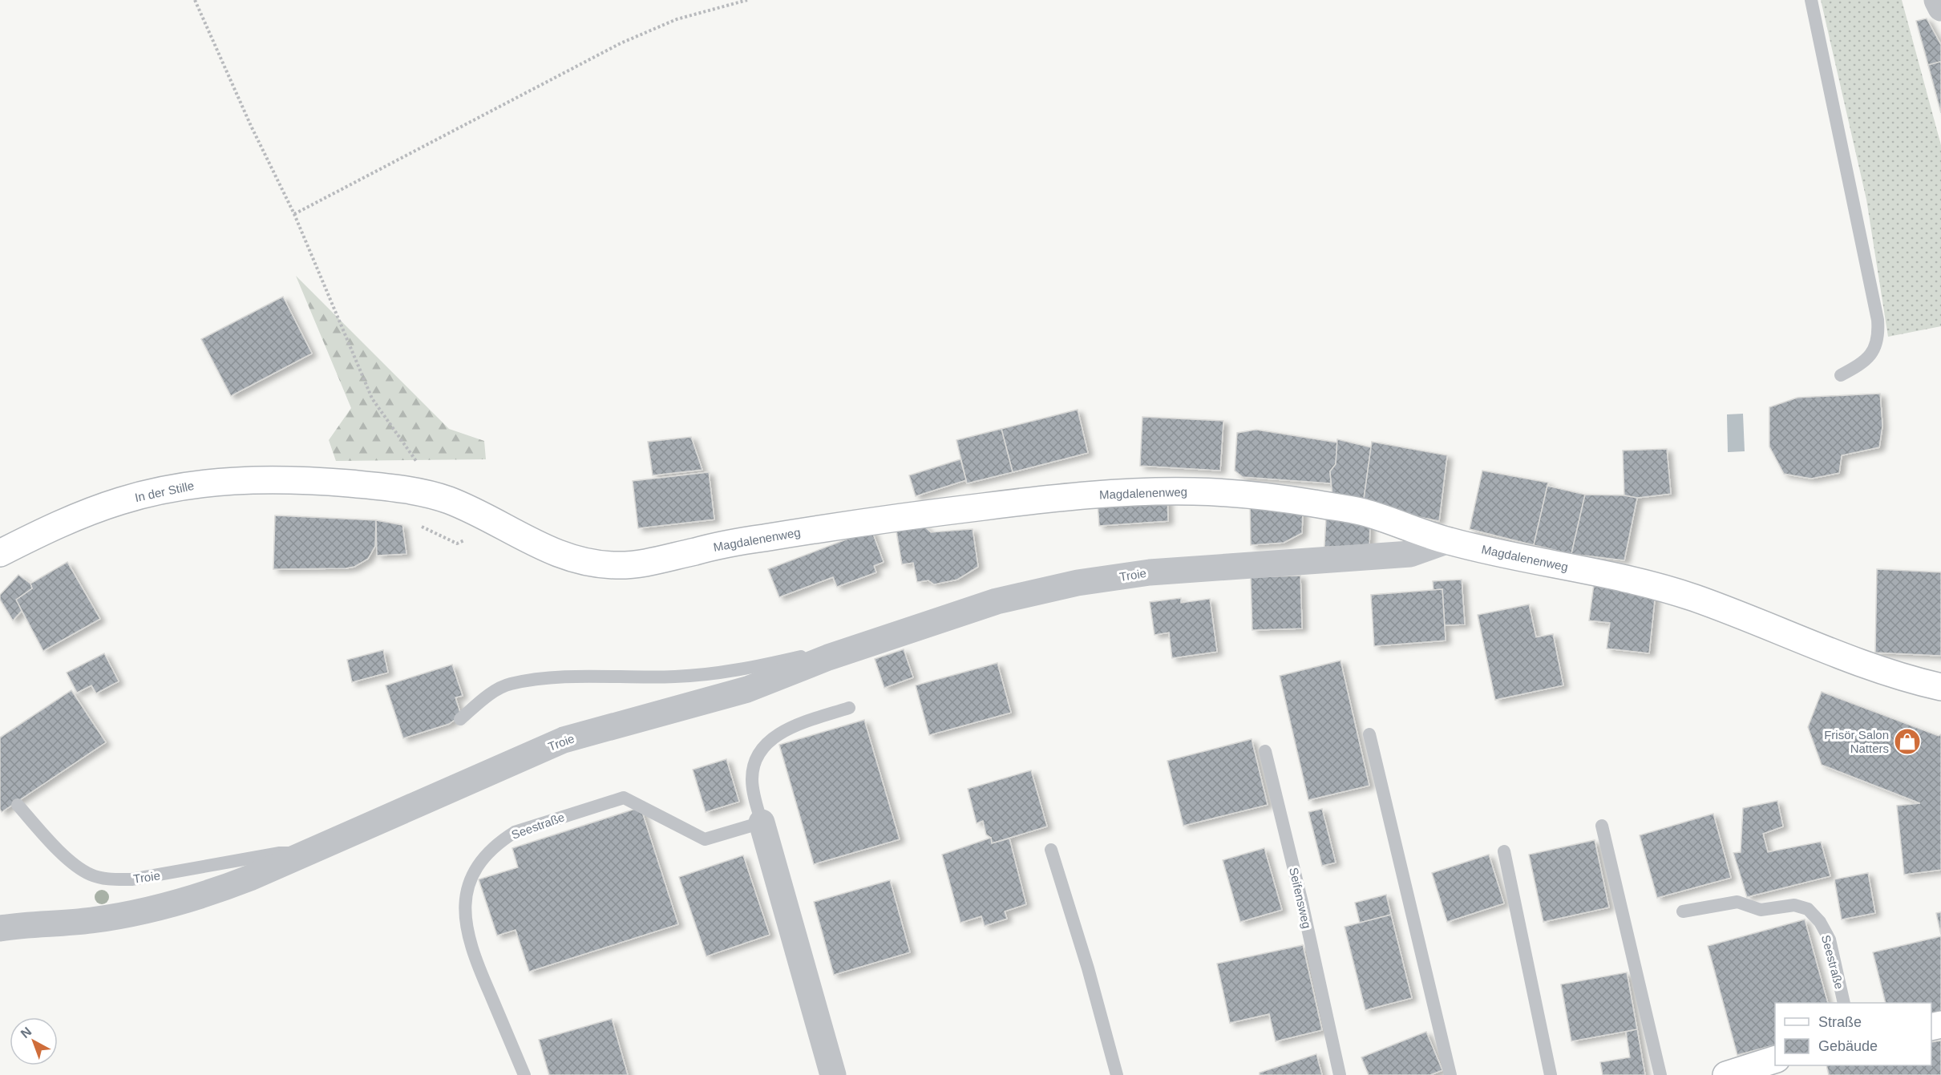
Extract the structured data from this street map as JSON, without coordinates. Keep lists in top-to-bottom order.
{
  "streets": {
    "street": ["In der Stille", "Magdalenenweg", "Troie"],
    "lane": ["Seestraße", "Seifensweg"]
  },
  "crossings": [
    ["In der Stille", "Magdalenenweg"],
    ["Magdalenenweg", "Troie"]
  ],
  "places": {
    "shop": ["Frisör Salon Natters"]
  },
  "legend": ["Straße", "Gebäude"],
  "north": "top left"
}
